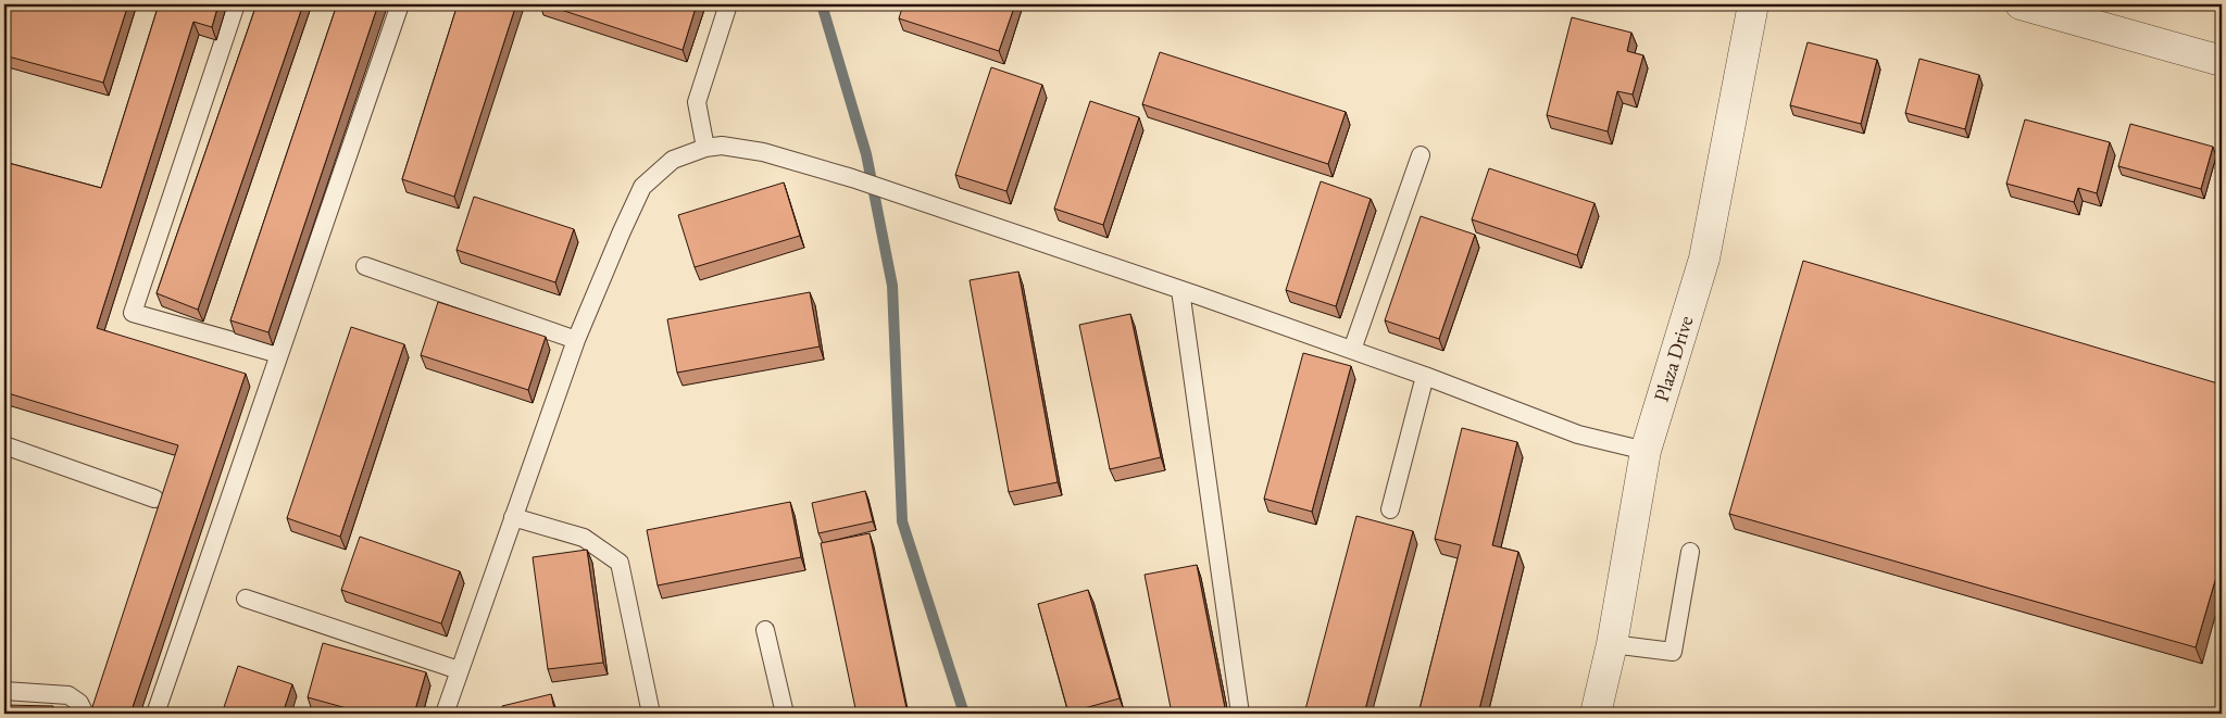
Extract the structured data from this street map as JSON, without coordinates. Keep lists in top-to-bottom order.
{
  "streets": {
    "street": ["Plaza Drive"]
  }
}
